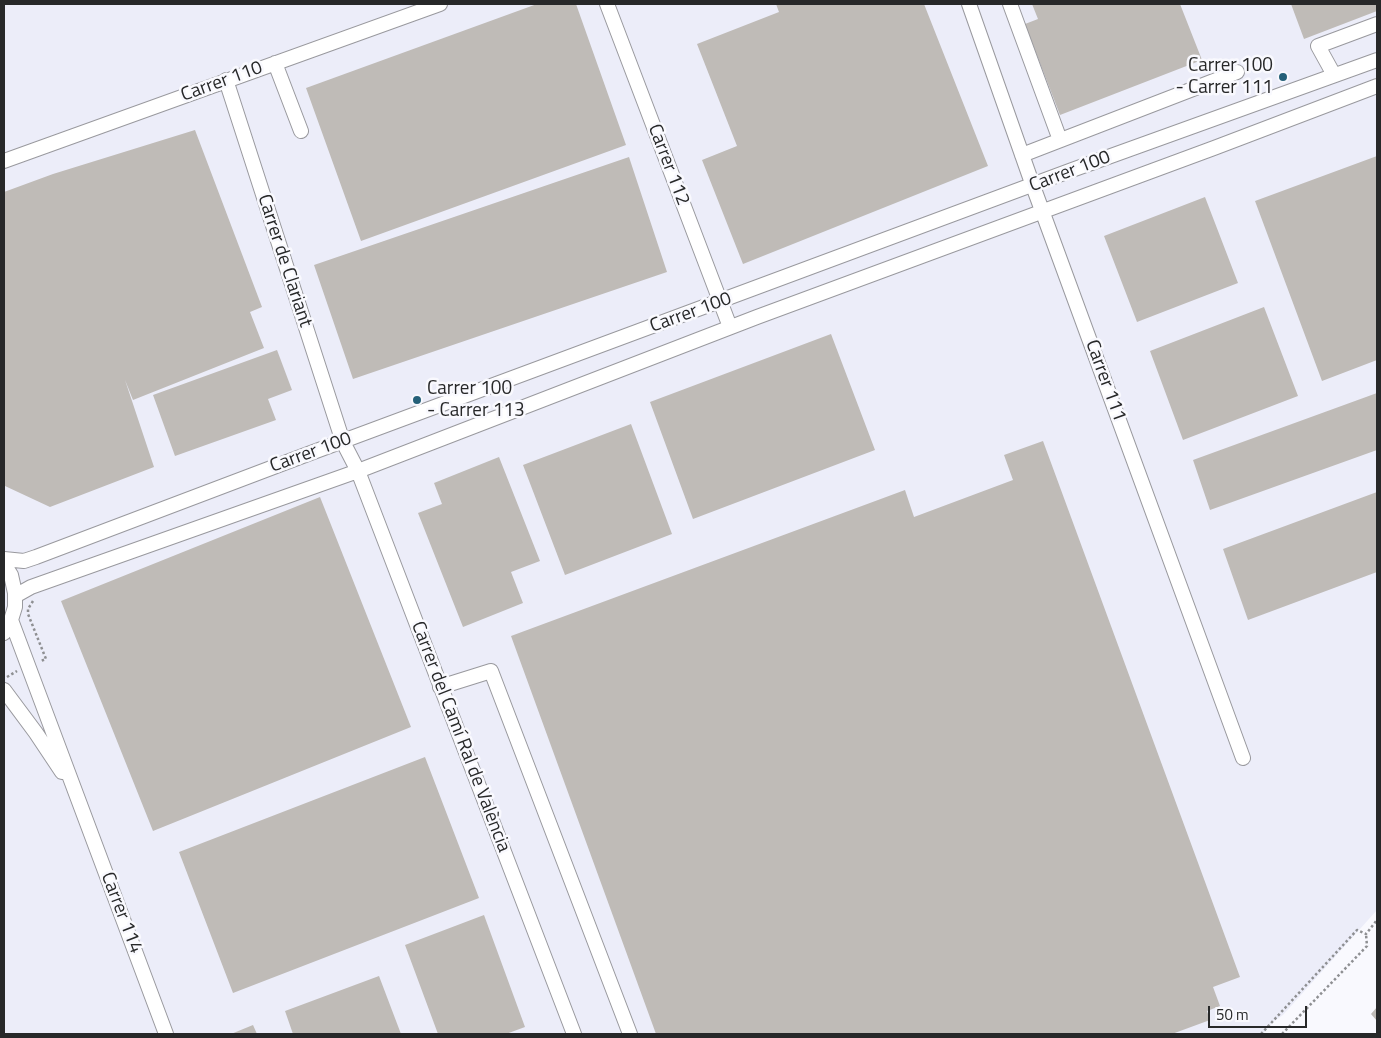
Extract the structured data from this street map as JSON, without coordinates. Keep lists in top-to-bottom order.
{
  "streets": {
    "street": [
      "Carrer 110",
      "Carrer 112",
      "Carrer 100",
      "Carrer de Clariant",
      "Carrer 111",
      "Carrer del Camí Ral de València",
      "Carrer 114"
    ]
  },
  "crossings": [
    ["Carrer 110", "Carrer de Clariant"],
    ["Carrer 112", "Carrer 100"],
    ["Carrer 100", "Carrer de Clariant"],
    ["Carrer 100", "Carrer 111"],
    ["Carrer 100", "Carrer del Camí Ral de València"],
    ["Carrer de Clariant", "Carrer del Camí Ral de València"]
  ],
  "places": ["Carrer 100 - Carrer 111", "Carrer 100 - Carrer 113"],
  "scale_bar": "50 m"
}
